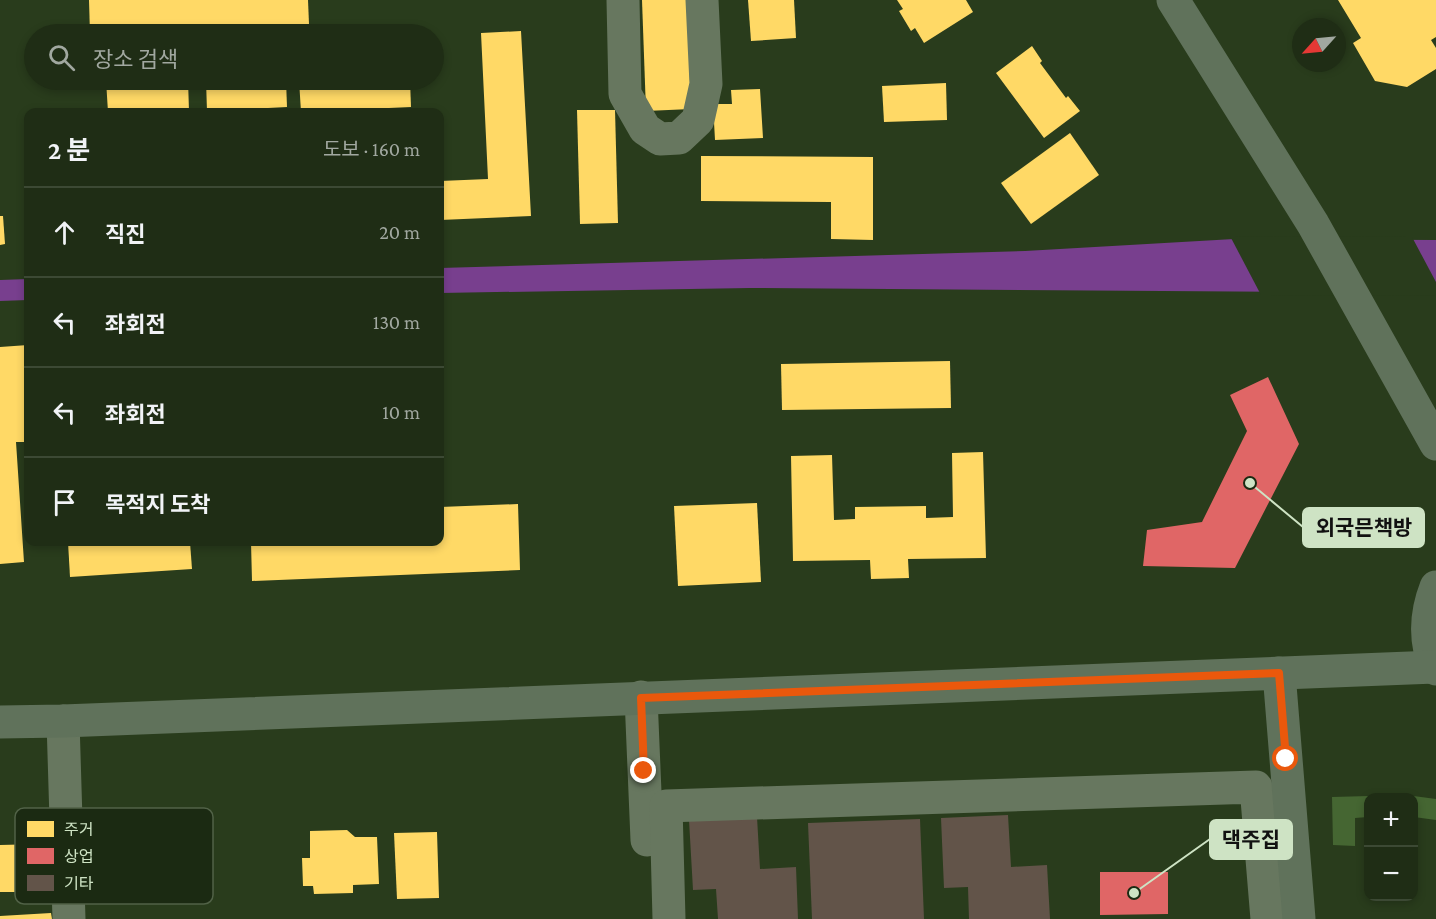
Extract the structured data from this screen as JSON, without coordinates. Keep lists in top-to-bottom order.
{
  "places": ["외국믄책방", "댁주집"],
  "legend": ["주거", "상업", "기타"],
  "north": "bottom left",
  "page": {
    "search": "장소 검색",
    "heading": ["2 분", "도보 · 160 m"],
    "list": [
      ["직진", "20 m"],
      ["좌회전", "130 m"],
      ["좌회전", "10 m"],
      "목적지 도착"
    ],
    "map_buttons": ["+", "−"]
  }
}
